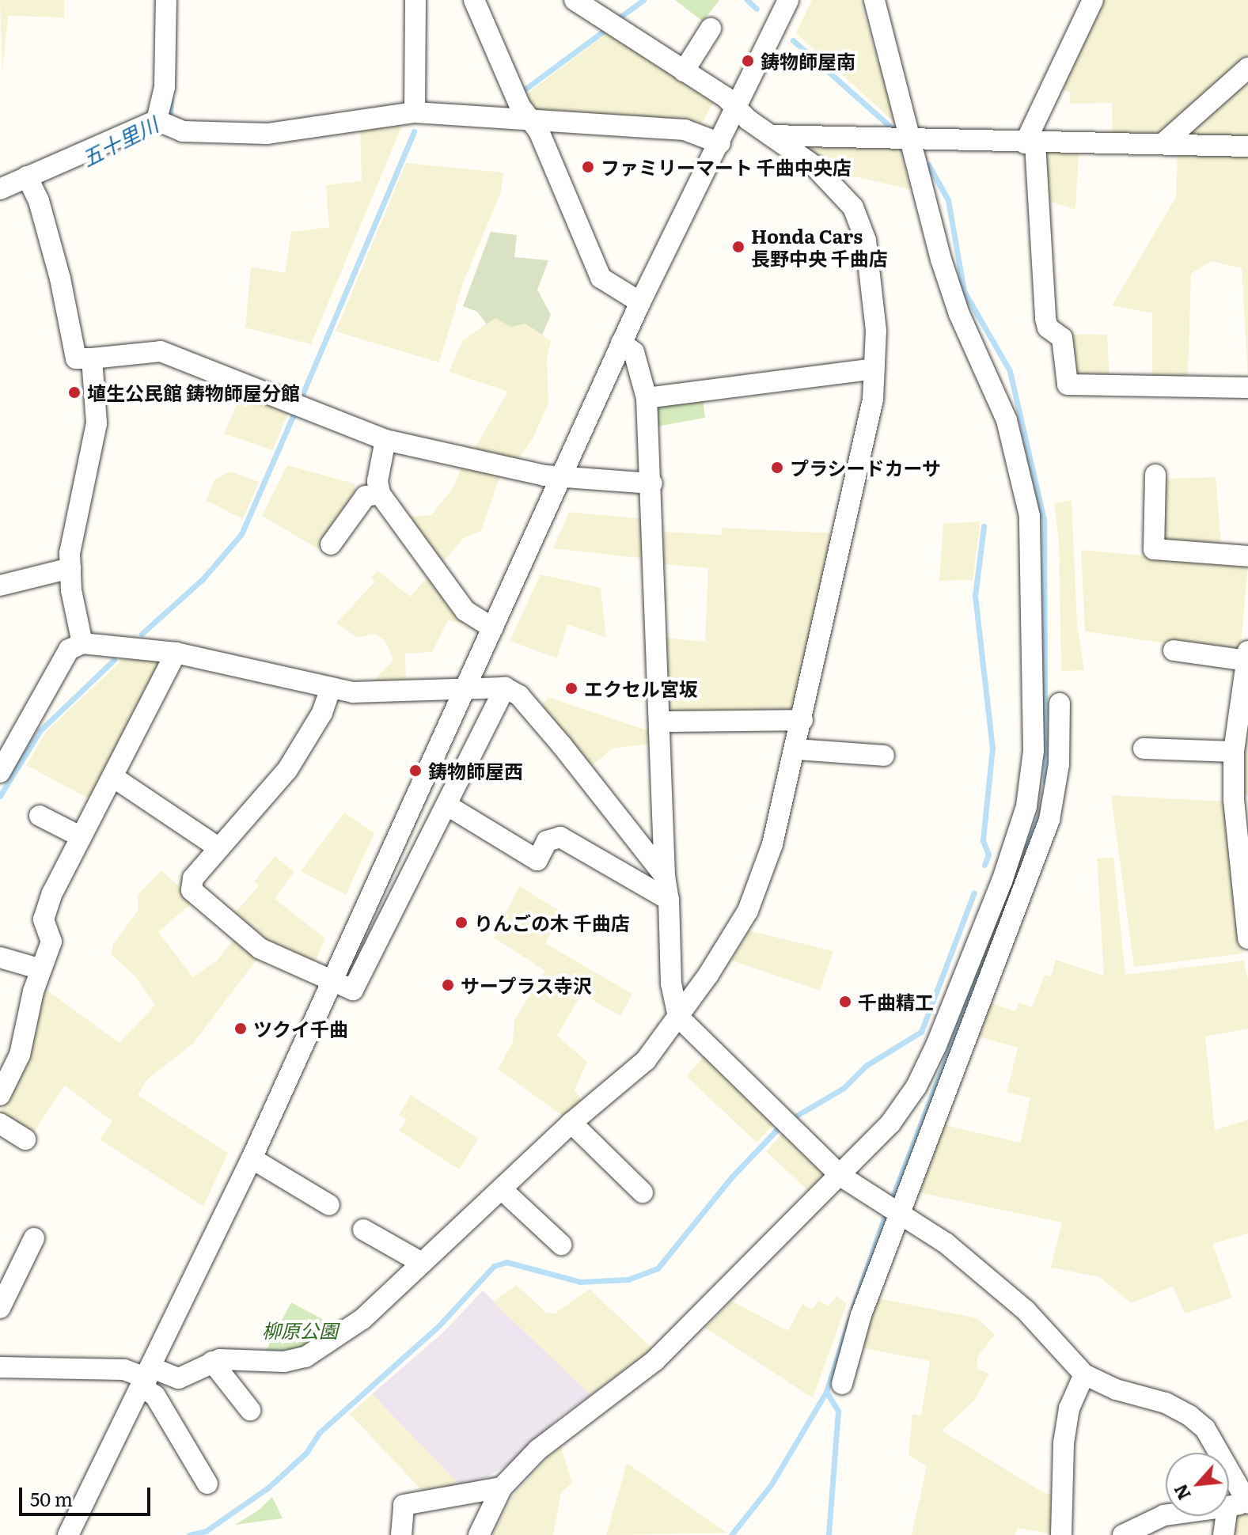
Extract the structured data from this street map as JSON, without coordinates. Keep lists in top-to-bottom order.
{
  "water": ["五十里川"],
  "parks": ["柳原公園"],
  "places": [
    "鋳物師屋南",
    "ファミリーマート 千曲中央店",
    "Honda Cars 長野中央 千曲店",
    "埴生公民館 鋳物師屋分館",
    "プラシードカーサ",
    "エクセル宮坂",
    "鋳物師屋西",
    "りんごの木 千曲店",
    "サープラス寺沢",
    "千曲精工",
    "ツクイ千曲"
  ],
  "scale_bar": "50 m",
  "north": "bottom left"
}
